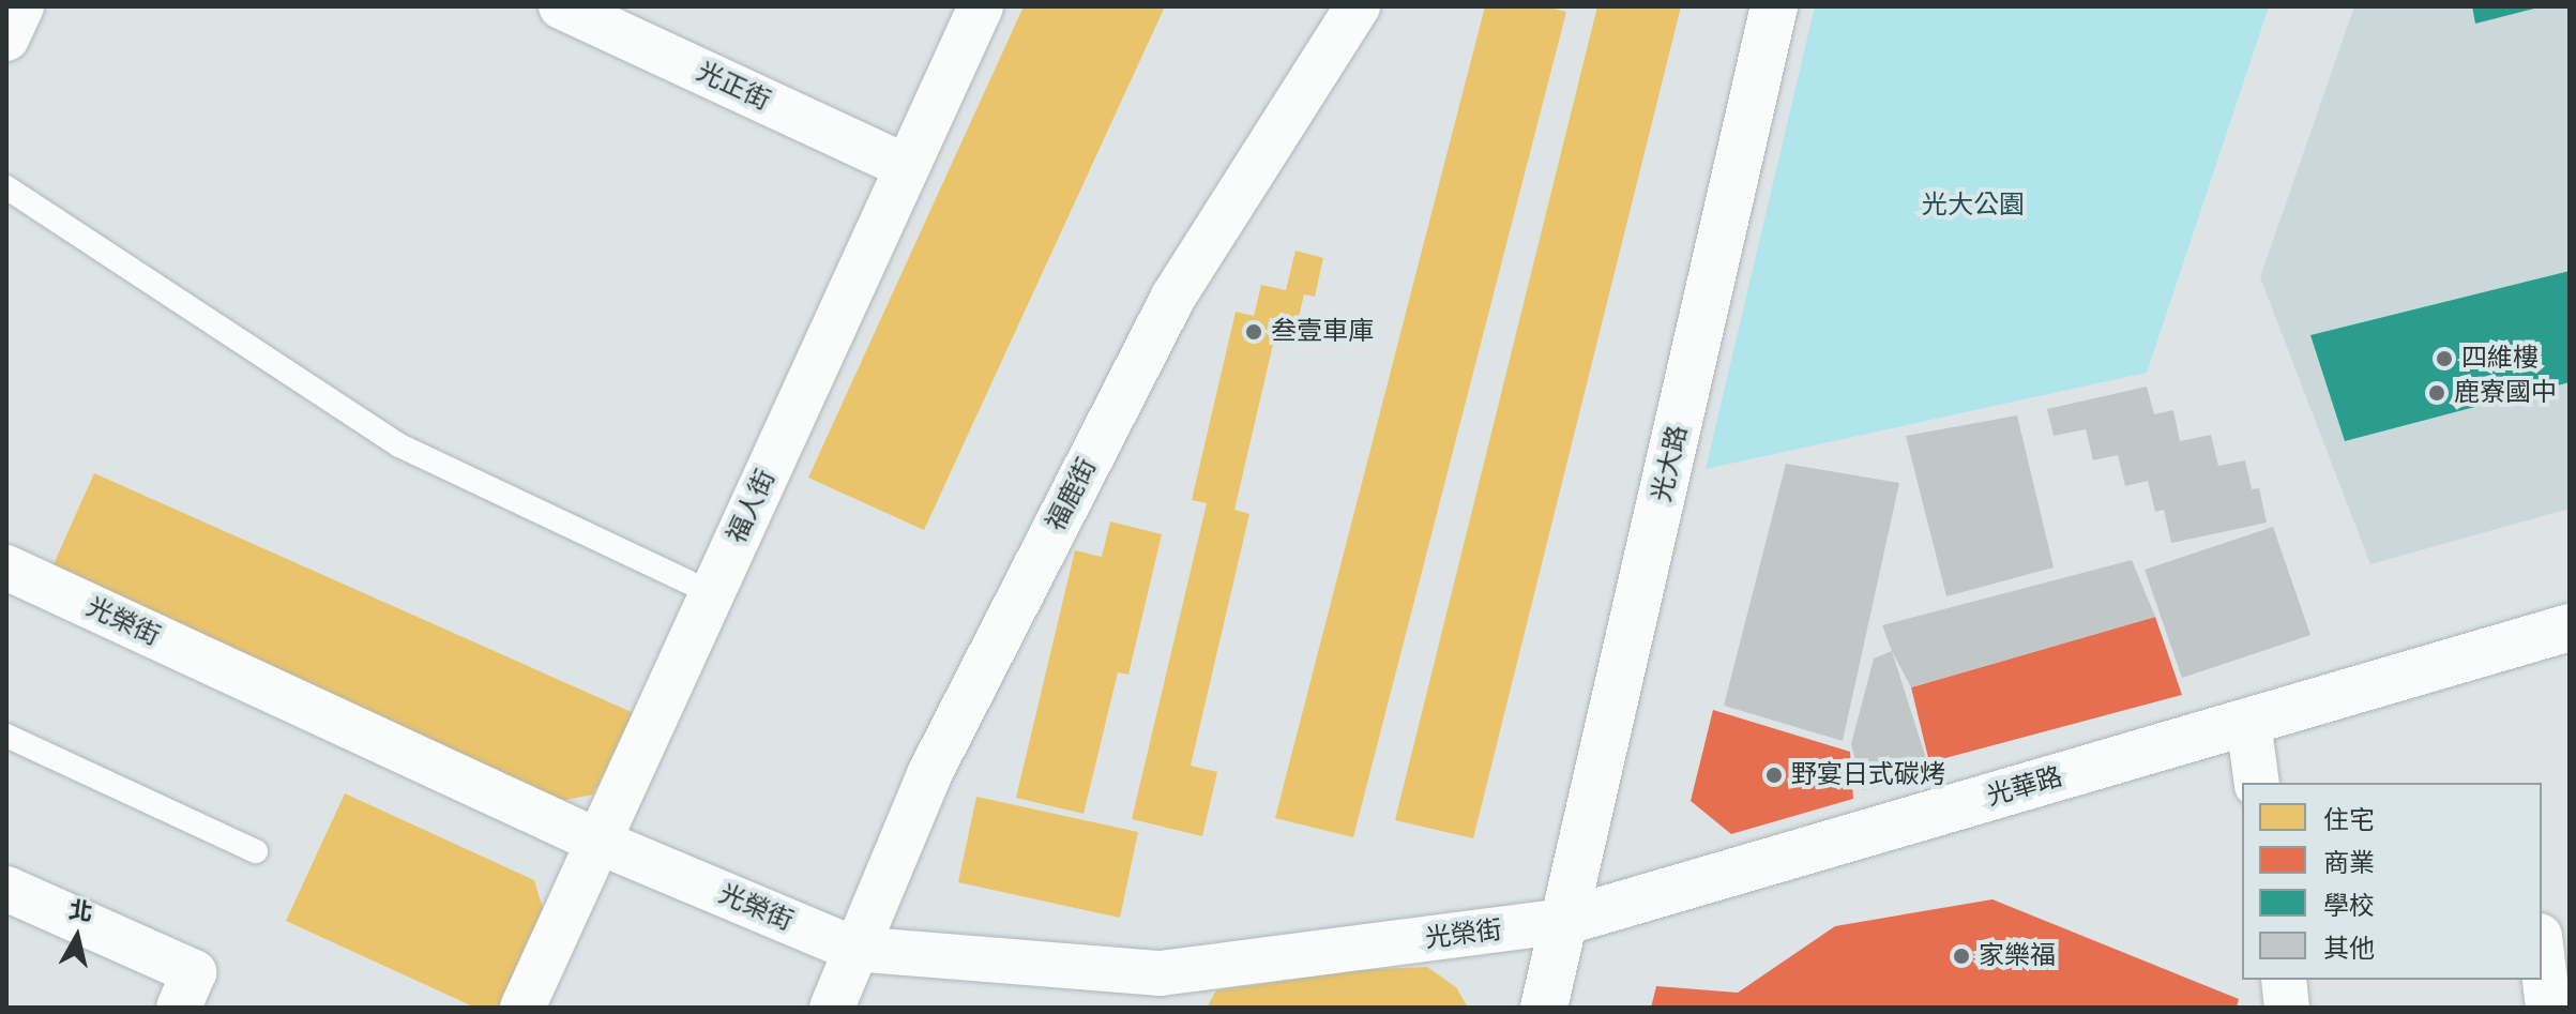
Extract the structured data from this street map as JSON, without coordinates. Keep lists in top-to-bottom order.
{
  "streets": {
    "street": [
      "光正街",
      "光大路",
      "福鹿街",
      "福人街",
      "光榮街",
      "光華路"
    ]
  },
  "crossings": [
    ["光正街", "福人街"],
    ["光大路", "光榮街"],
    ["光大路", "光華路"],
    ["福鹿街", "光榮街"],
    ["福人街", "光榮街"],
    ["光榮街", "光華路"]
  ],
  "parks": ["光大公園"],
  "places": [
    "叁壹車庫",
    "四維樓",
    "鹿寮國中",
    "野宴日式碳烤",
    "家樂福"
  ],
  "legend": [
    "住宅",
    "商業",
    "學校",
    "其他"
  ],
  "north": "top"
}
